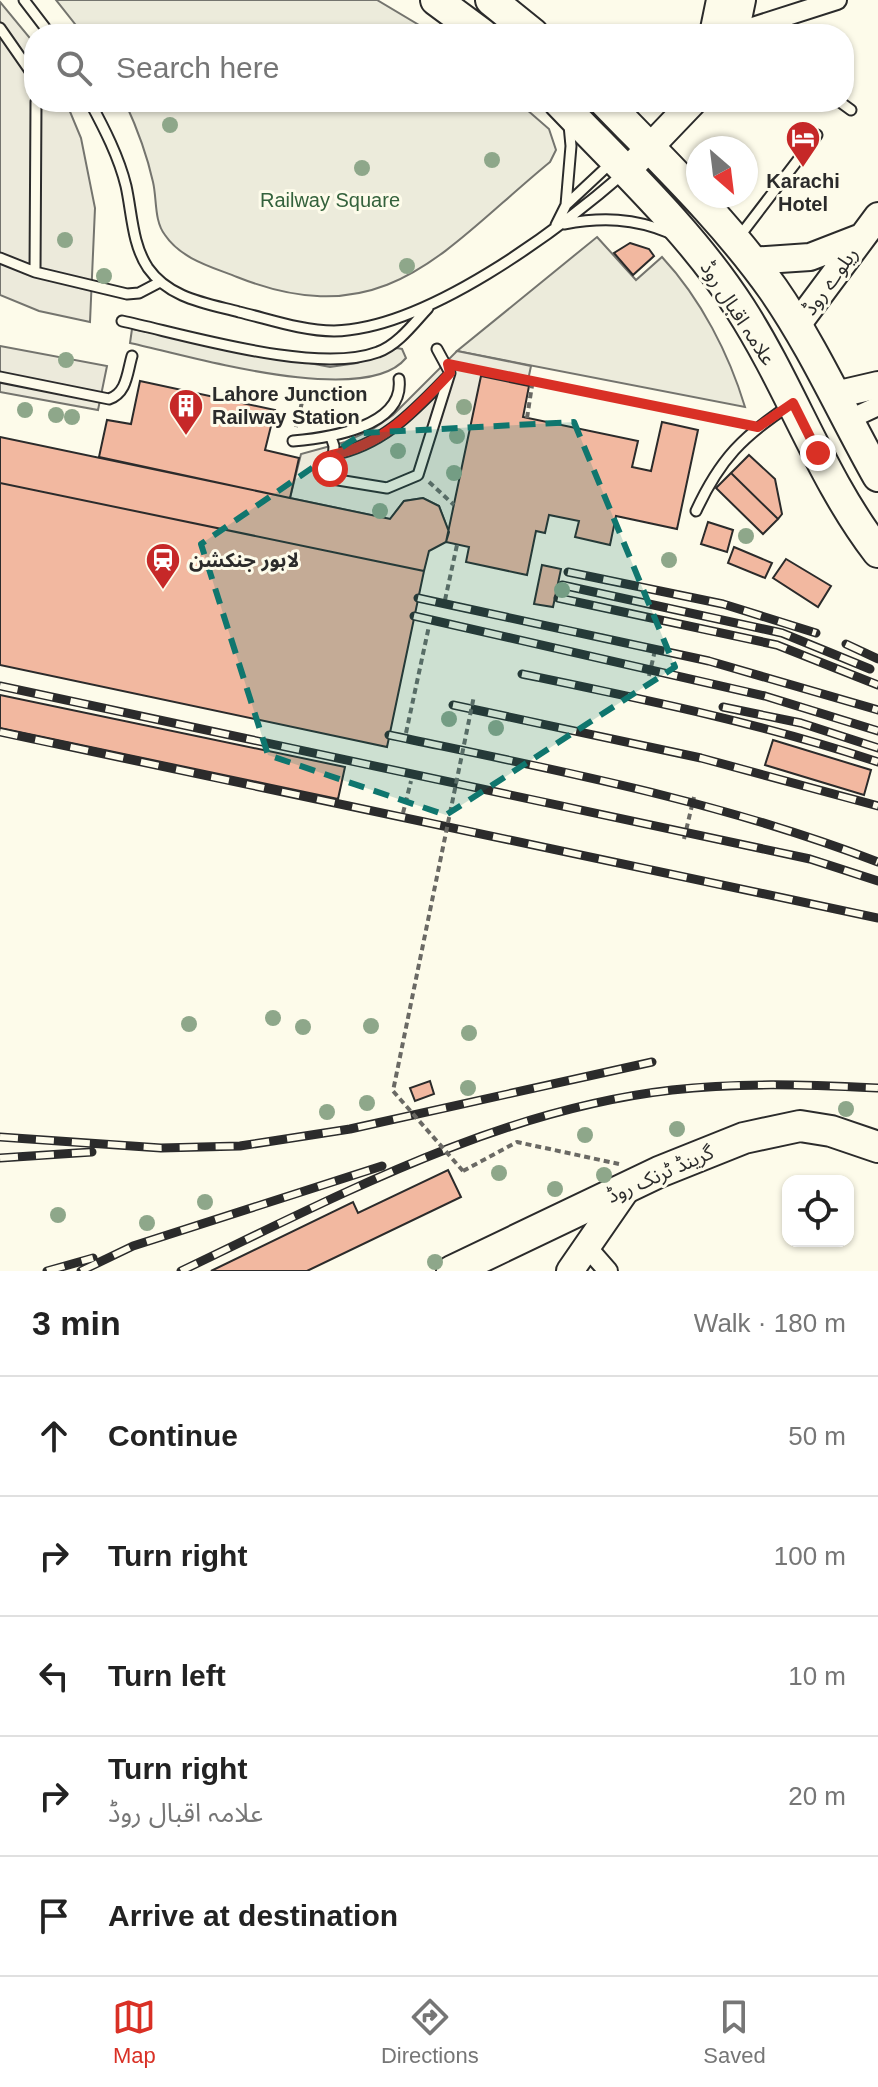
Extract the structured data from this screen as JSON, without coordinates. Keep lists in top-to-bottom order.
{
  "streets": {
    "main road": ["ریلوے روڈ", "علامہ اقبال روڈ", "گرینڈ ٹرنک روڈ"]
  },
  "crossings": [
    ["ریلوے روڈ", "علامہ اقبال روڈ"]
  ],
  "parks": ["Railway Square"],
  "places": {
    "hotel": ["Karachi Hotel"],
    "building": ["Lahore Junction Railway Station"],
    "station": ["لاہور جنکشن"]
  },
  "north": "bottom right",
  "page": {
    "search": "Search here",
    "heading": ["3 min", "Walk · 180 m"],
    "list": [
      ["Continue", "50 m"],
      ["Turn right", "100 m"],
      ["Turn left", "10 m"],
      ["Turn right", "علامہ اقبال روڈ", "20 m"],
      "Arrive at destination"
    ],
    "nav": ["Map", "Directions", "Saved"]
  }
}
